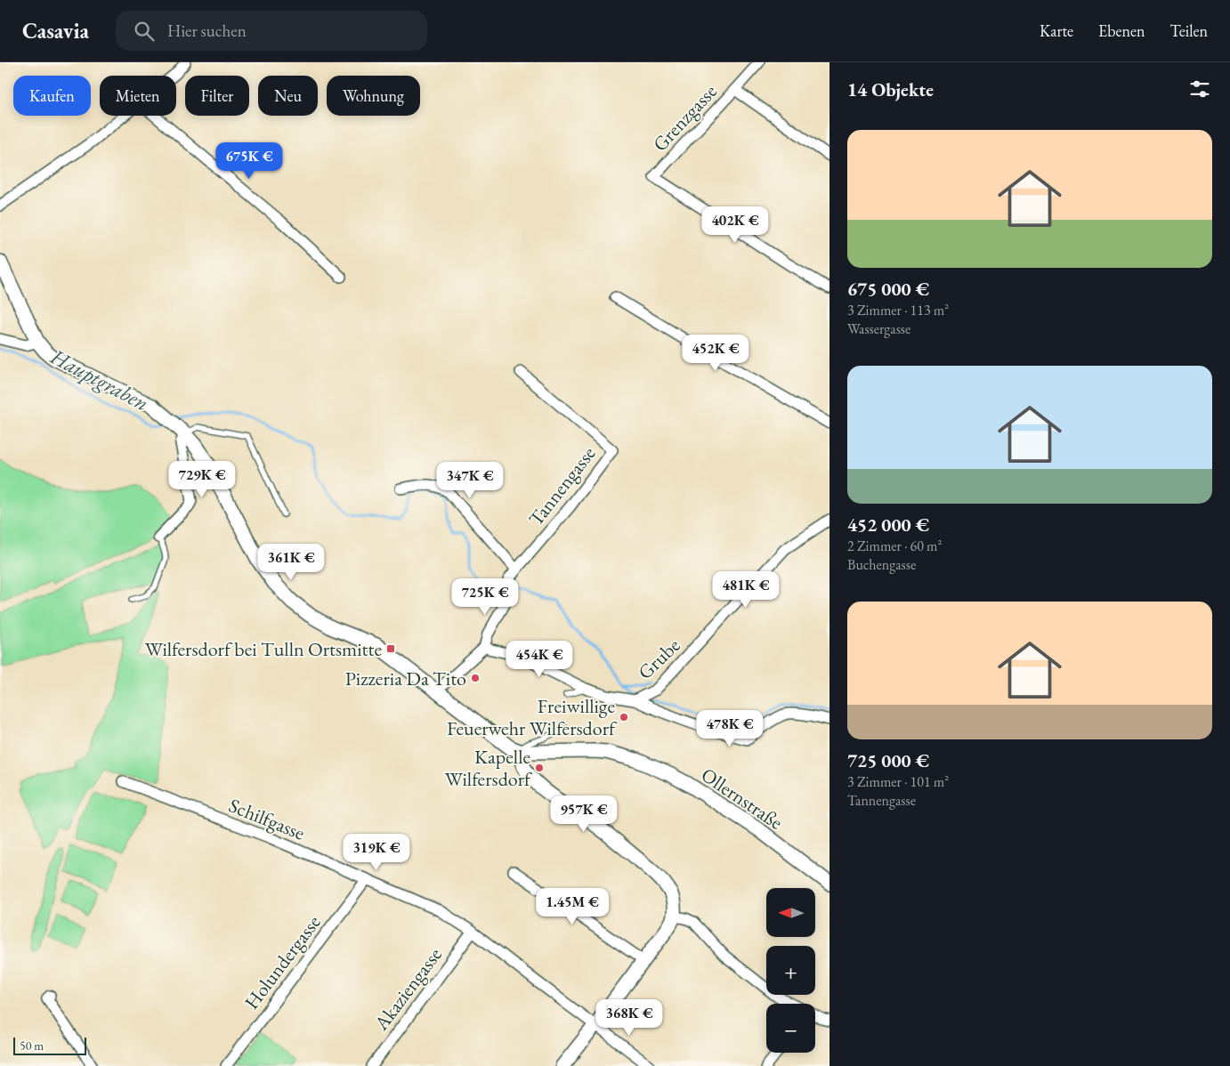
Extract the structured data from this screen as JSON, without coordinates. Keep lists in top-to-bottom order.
{
  "streets": {
    "street": [
      "Grenzgasse",
      "Tannengasse",
      "Grube",
      "Ollernstraße",
      "Schilfgasse",
      "Holundergasse",
      "Akaziengasse"
    ]
  },
  "crossings": [
    ["Tannengasse", "Grube"],
    ["Schilfgasse", "Holundergasse"],
    ["Schilfgasse", "Akaziengasse"]
  ],
  "water": ["Hauptgraben"],
  "places": {
    "transit": ["Wilfersdorf bei Tulln Ortsmitte"],
    "other": ["Pizzeria Da Tito", "Freiwillige Feuerwehr Wilfersdorf", "Kapelle Wilfersdorf"]
  },
  "scale_bar": "50 m",
  "north": "left",
  "page": {
    "header": "Casavia",
    "search": "Hier suchen",
    "nav": ["Karte", "Ebenen", "Teilen"],
    "heading": "14 Objekte",
    "chip": [
      "Kaufen",
      "Mieten",
      "Filter",
      "Neu",
      "Wohnung"
    ],
    "list": [
      {
        "name": "675 000 €",
        "note": "3 Zimmer · 113 m² · Wassergasse"
      },
      {
        "name": "452 000 €",
        "note": "2 Zimmer · 60 m² · Buchengasse"
      },
      {
        "name": "725 000 €",
        "note": "3 Zimmer · 101 m² · Tannengasse"
      }
    ],
    "price": [
      "675K €",
      "402K €",
      "452K €",
      "729K €",
      "347K €",
      "361K €",
      "481K €",
      "725K €",
      "454K €",
      "478K €",
      "957K €",
      "319K €",
      "1.45M €",
      "368K €"
    ],
    "map_buttons": ["+", "−"],
    "scale": "50 m"
  }
}
